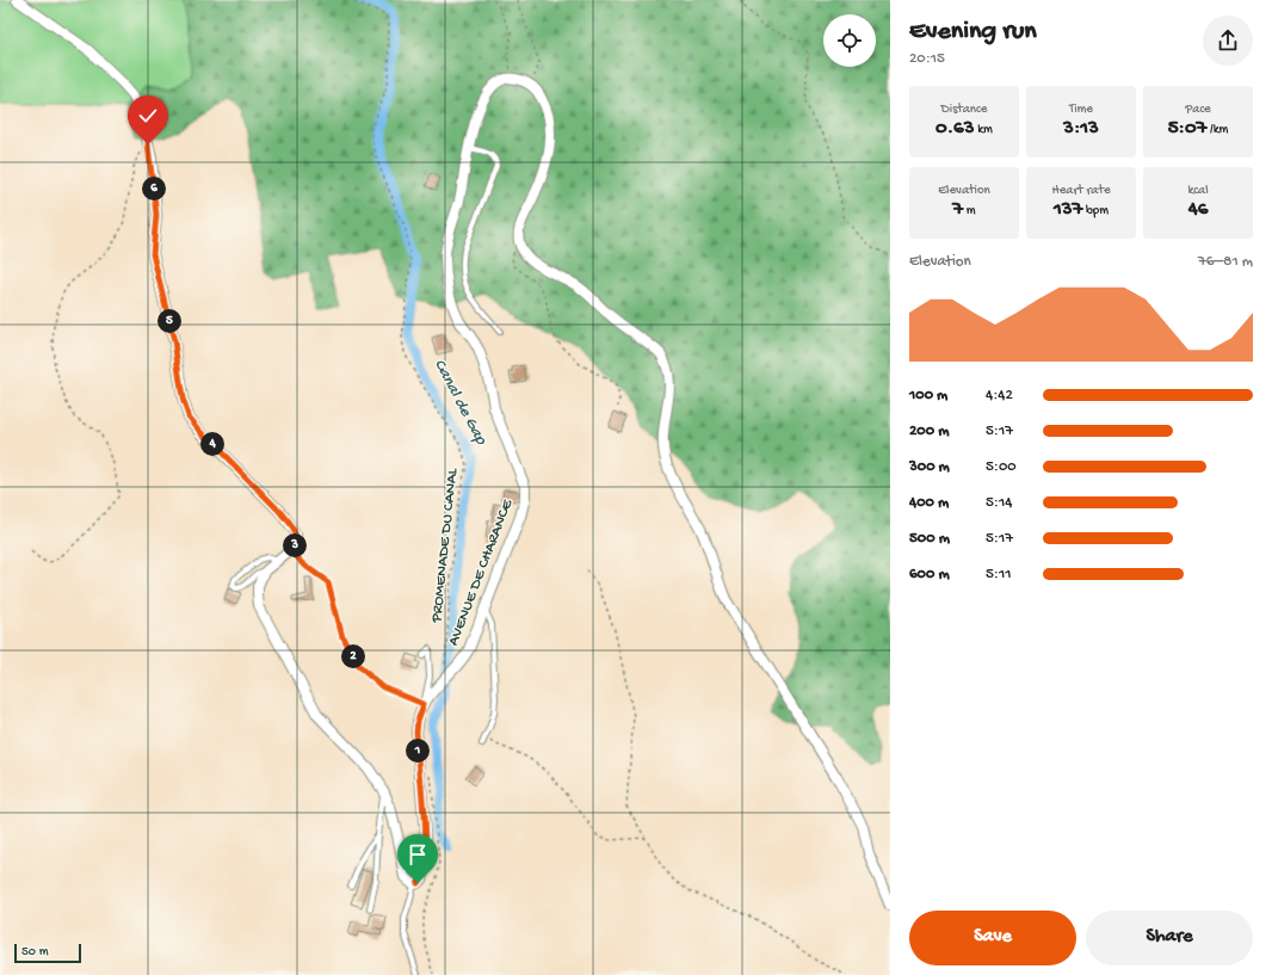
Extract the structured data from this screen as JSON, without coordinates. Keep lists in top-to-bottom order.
{
  "streets": {
    "street": ["AVENUE DE CHARANCE"],
    "path": ["PROMENADE DU CANAL"]
  },
  "crossings": [
    ["PROMENADE DU CANAL", "AVENUE DE CHARANCE"]
  ],
  "water": ["Canal de Gap"],
  "scale_bar": "50 m",
  "page": {
    "heading": ["Evening run", "20:15"],
    "stats": [
      ["Distance", "0.63 km"],
      ["Time", "3:13"],
      ["Pace", "5:07 /km"],
      ["Elevation", "7 m"],
      ["Heart rate", "137 bpm"],
      ["kcal", "46"]
    ],
    "pins": [
      "6",
      "5",
      "4",
      "3",
      "2",
      "1"
    ],
    "chart": ["Elevation", "76–81 m"],
    "list": [
      {
        "name": "100 m",
        "note": "4:42"
      },
      {
        "name": "200 m",
        "note": "5:17"
      },
      {
        "name": "300 m",
        "note": "5:00"
      },
      {
        "name": "400 m",
        "note": "5:14"
      },
      {
        "name": "500 m",
        "note": "5:17"
      },
      {
        "name": "600 m",
        "note": "5:11"
      }
    ],
    "buttons": ["Save", "Share"],
    "scale": "50 m"
  }
}
